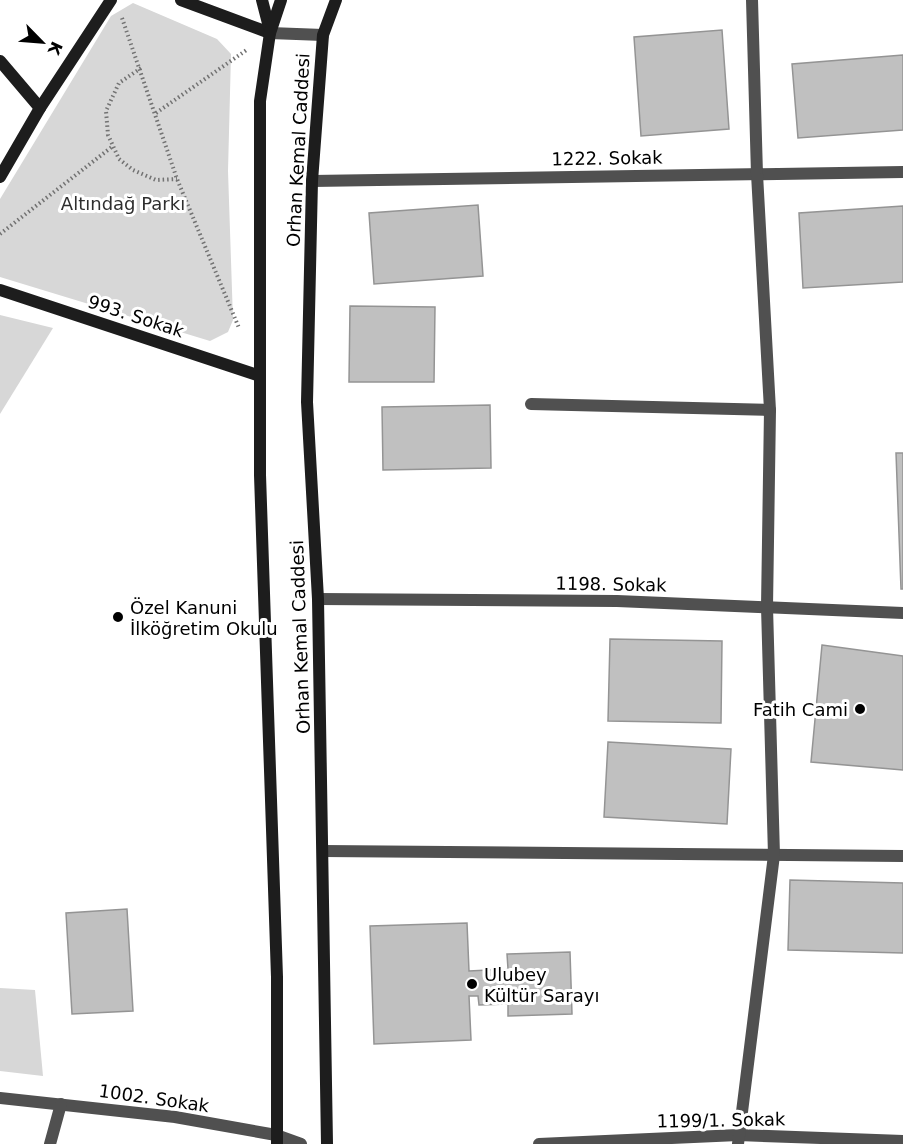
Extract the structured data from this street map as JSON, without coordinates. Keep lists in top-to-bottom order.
{
  "streets": {
    "main road": ["Orhan Kemal Caddesi", "993. Sokak"],
    "street": [
      "1222. Sokak",
      "1198. Sokak",
      "1002. Sokak",
      "1199/1. Sokak"
    ]
  },
  "crossings": [
    ["Orhan Kemal Caddesi", "1222. Sokak"],
    ["Orhan Kemal Caddesi", "993. Sokak"],
    ["Orhan Kemal Caddesi", "1198. Sokak"],
    ["Orhan Kemal Caddesi", "1002. Sokak"]
  ],
  "parks": ["Altındağ Parkı"],
  "places": ["Özel Kanuni İlköğretim Okulu", "Fatih Cami", "Ulubey Kültür Sarayı"],
  "north": "bottom right"
}
